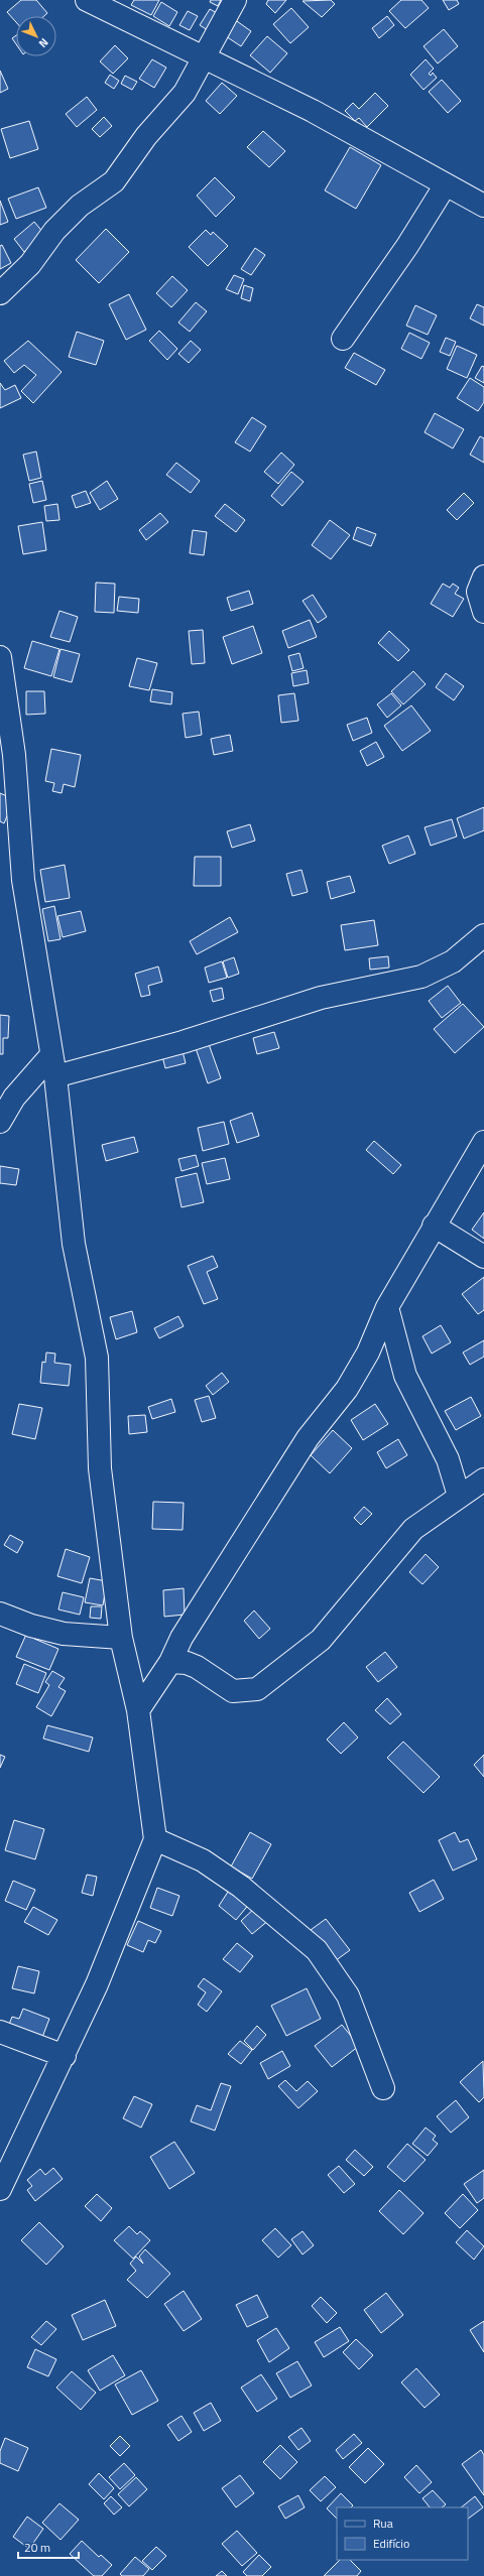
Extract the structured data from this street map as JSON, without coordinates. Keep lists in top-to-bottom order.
{
  "legend": ["Rua", "Edifício"],
  "scale_bar": "20 m",
  "north": "bottom right"
}
